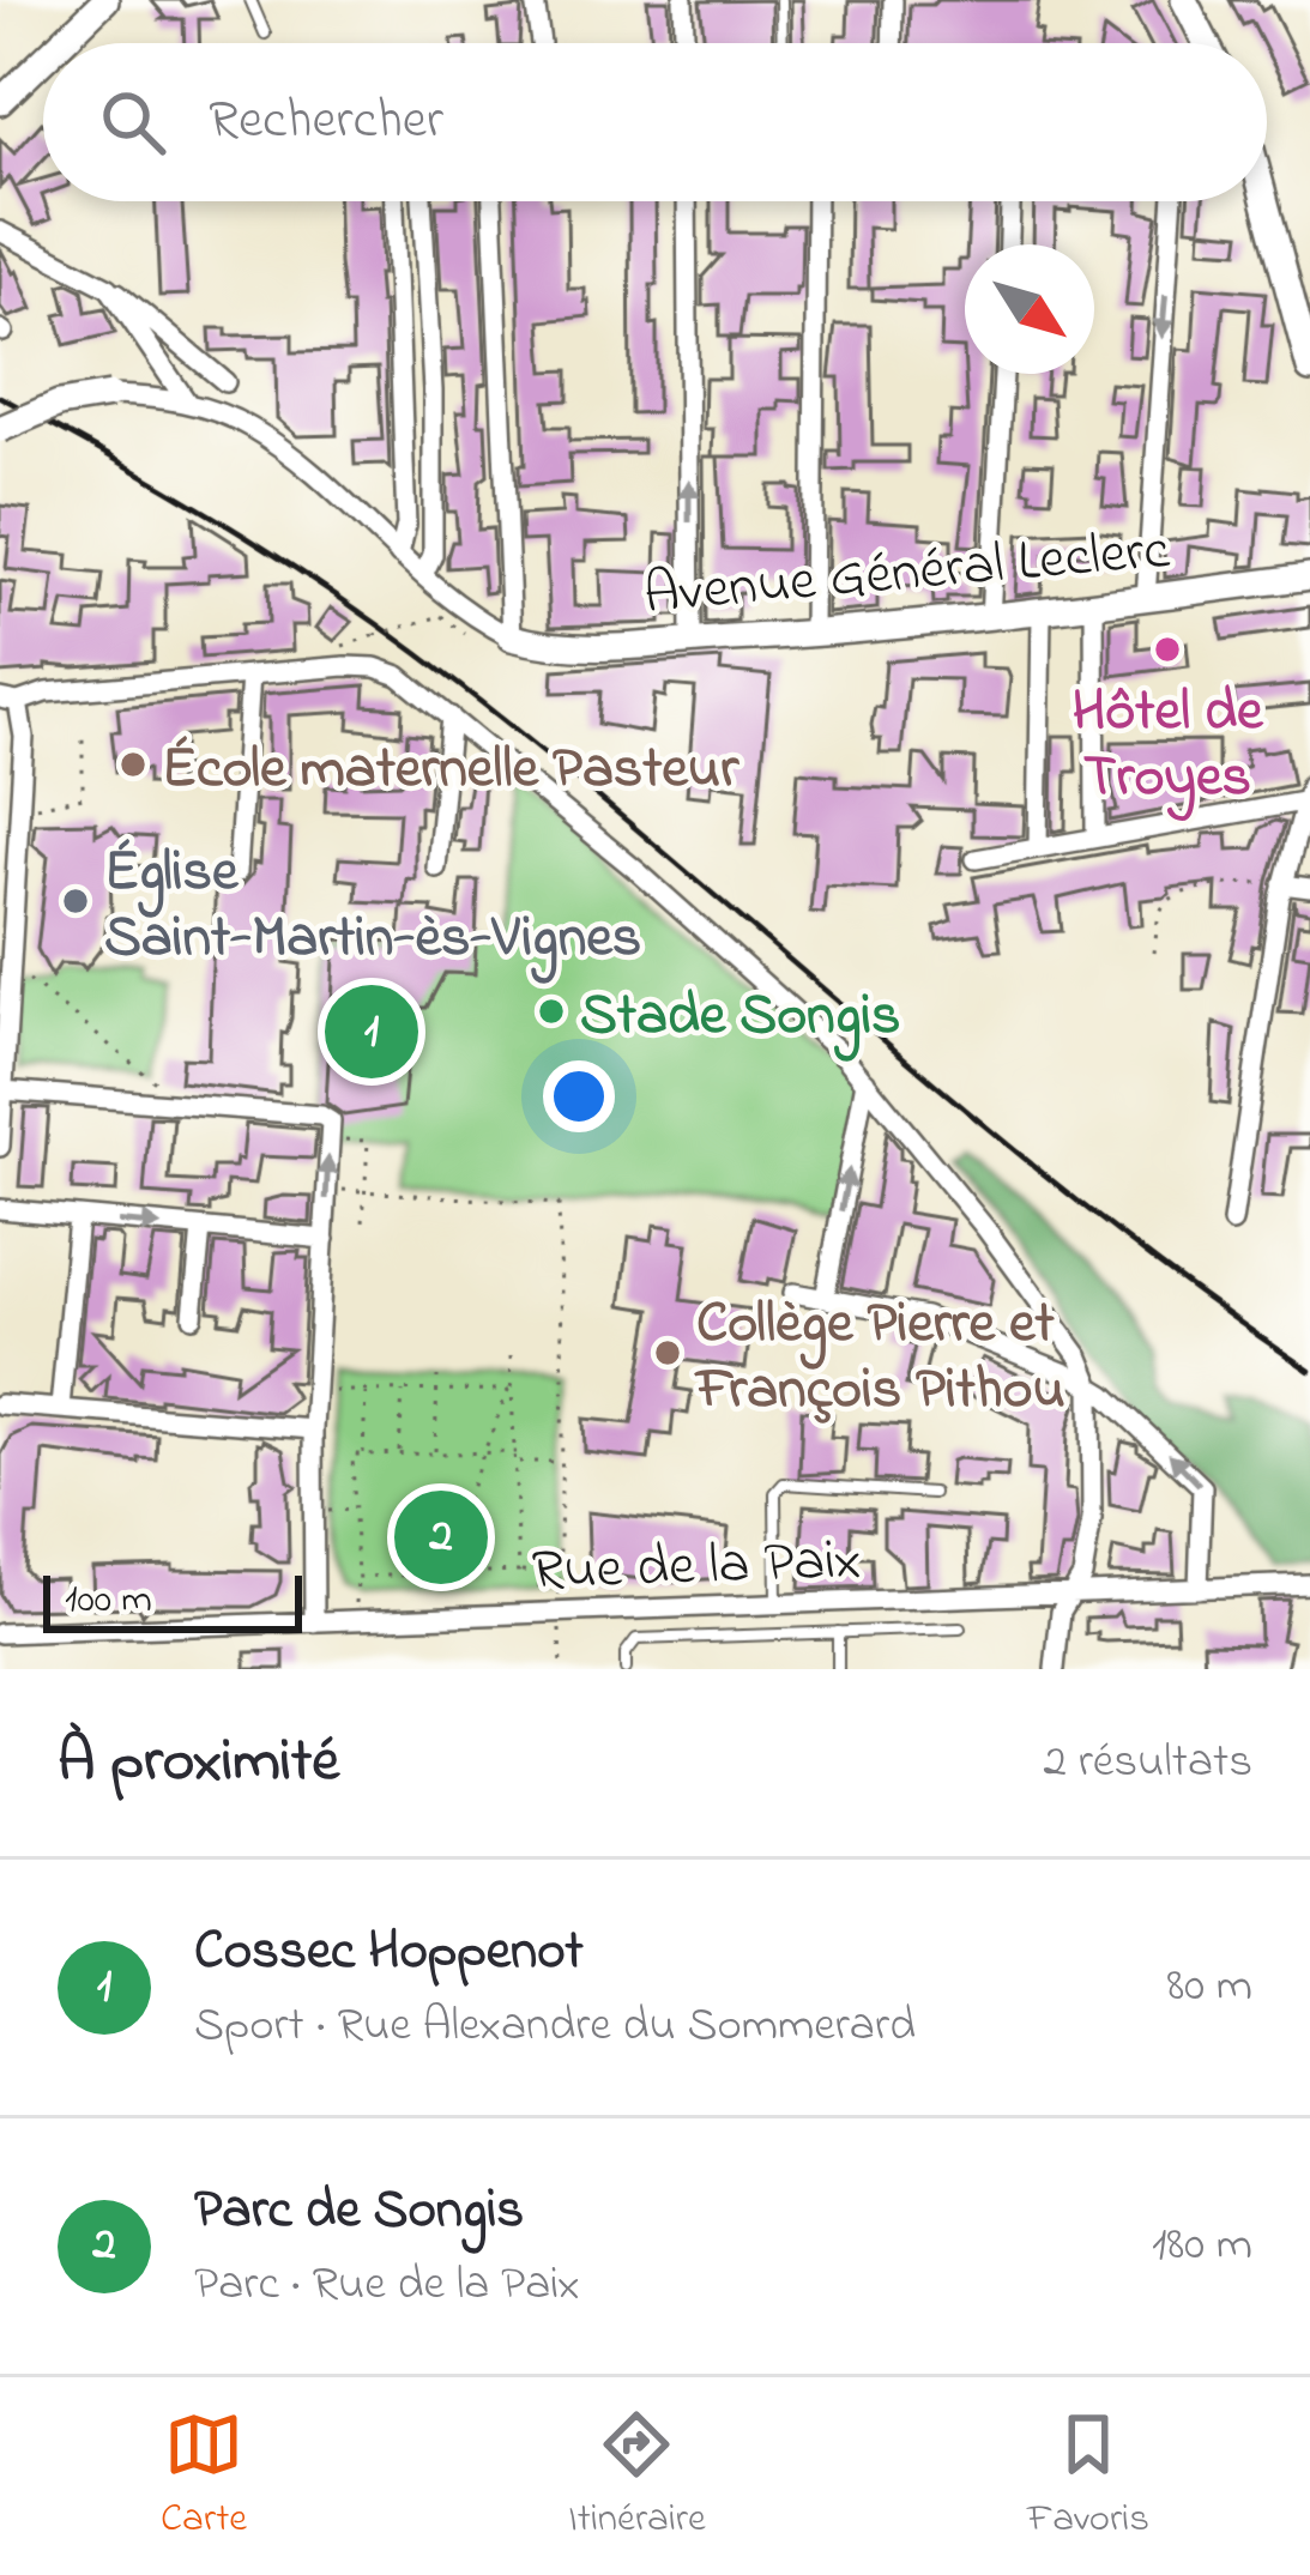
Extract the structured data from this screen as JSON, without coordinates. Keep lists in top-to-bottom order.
{
  "streets": {
    "main road": ["Avenue Général Leclerc"],
    "street": ["Rue de la Paix"]
  },
  "places": [
    "Hôtel de Troyes",
    "École maternelle Pasteur",
    "Église Saint-Martin-ès-Vignes",
    "Stade Songis",
    "Collège Pierre et François Pithou"
  ],
  "scale_bar": "100 m",
  "north": "bottom right",
  "page": {
    "search": "Rechercher",
    "pins": ["1", "2"],
    "scale": "100 m",
    "heading": ["À proximité", "2 résultats"],
    "list": [
      {
        "mark": "1",
        "name": "Cossec Hoppenot",
        "note": "Sport · Rue Alexandre du Sommerard",
        "value": "80 m"
      },
      {
        "mark": "2",
        "name": "Parc de Songis",
        "note": "Parc · Rue de la Paix",
        "value": "180 m"
      }
    ],
    "nav": ["Carte", "Itinéraire", "Favoris"]
  }
}
